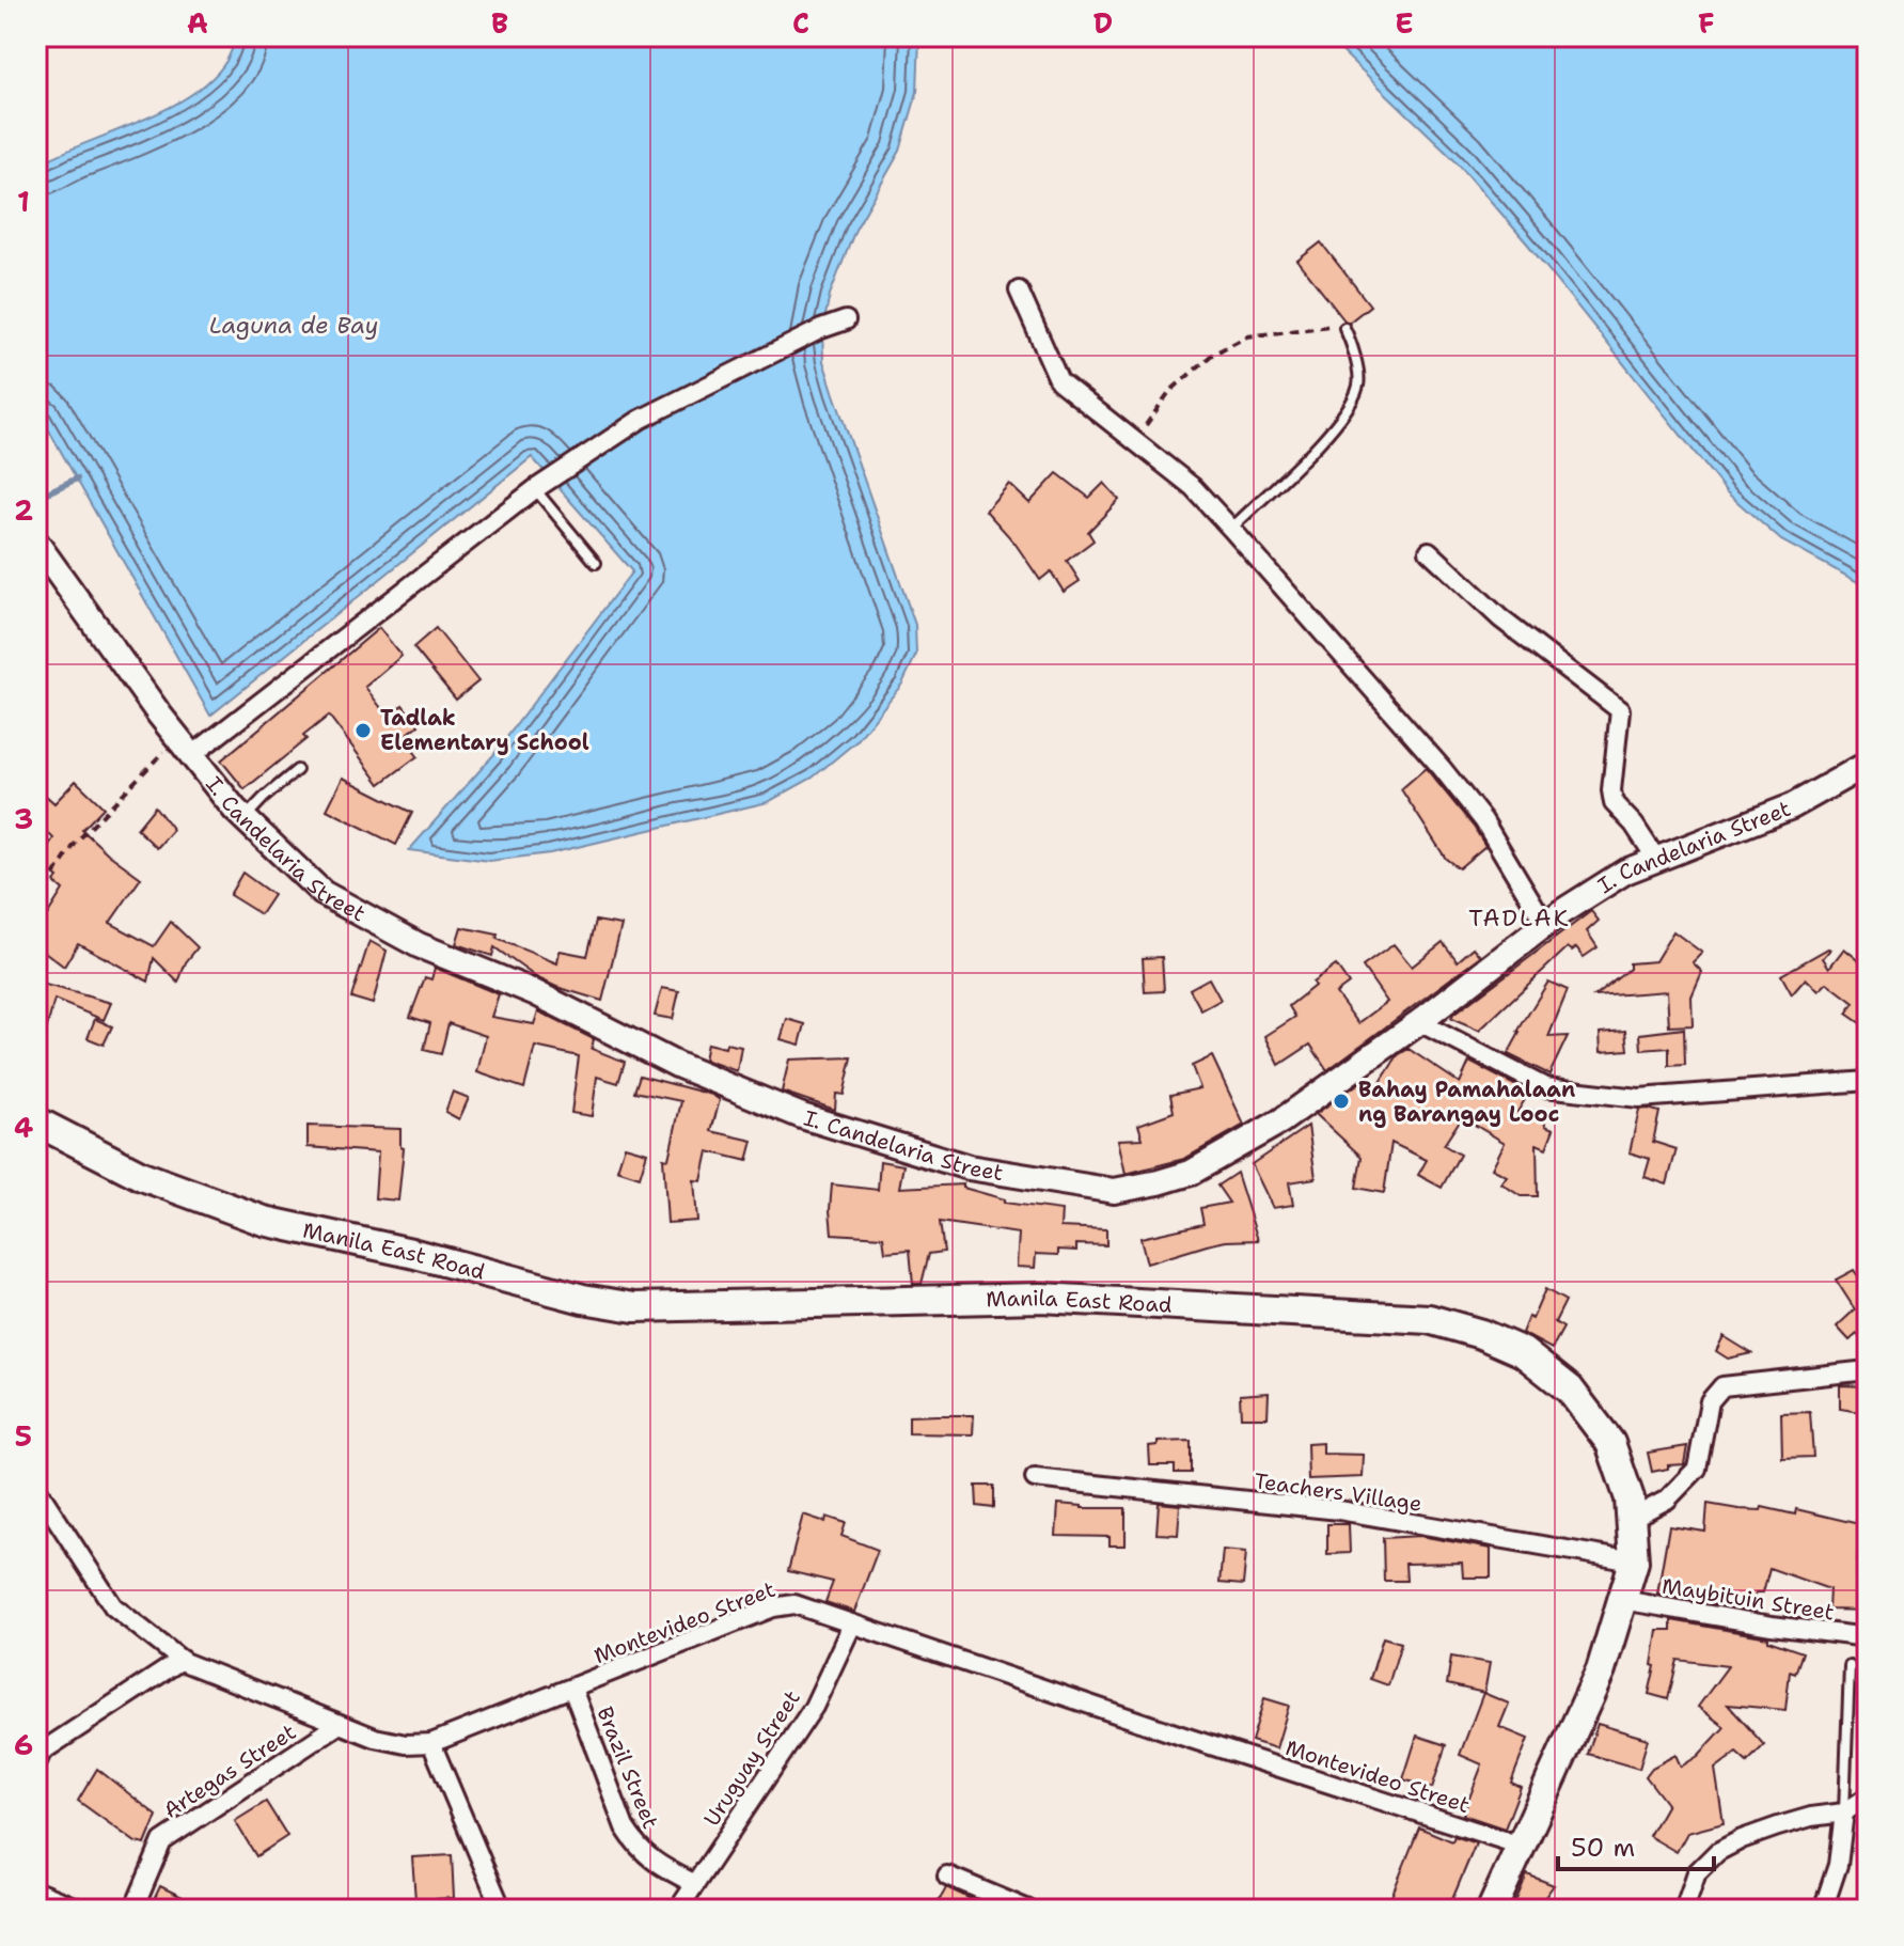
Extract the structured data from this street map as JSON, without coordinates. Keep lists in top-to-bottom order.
{
  "streets": {
    "main road": ["Manila East Road"],
    "street": [
      "I. Candelaria Street",
      "Teachers Village",
      "Maybituin Street",
      "Montevideo Street",
      "Uruguay Street",
      "Brazil Street",
      "Artegas Street"
    ]
  },
  "crossings": [
    ["Manila East Road", "Teachers Village"],
    ["Manila East Road", "Maybituin Street"],
    ["Manila East Road", "Montevideo Street"],
    ["Montevideo Street", "Uruguay Street"],
    ["Montevideo Street", "Brazil Street"],
    ["Montevideo Street", "Artegas Street"],
    ["Uruguay Street", "Brazil Street"]
  ],
  "districts": ["TADLAK"],
  "water": ["Laguna de Bay"],
  "places": ["Tadlak Elementary School", "Bahay Pamahalaan ng Barangay Looc"],
  "scale_bar": "50 m",
  "grid": {
    "columns": [
      "A",
      "B",
      "C",
      "D",
      "E",
      "F"
    ],
    "rows": [
      "1",
      "2",
      "3",
      "4",
      "5",
      "6"
    ]
  }
}
